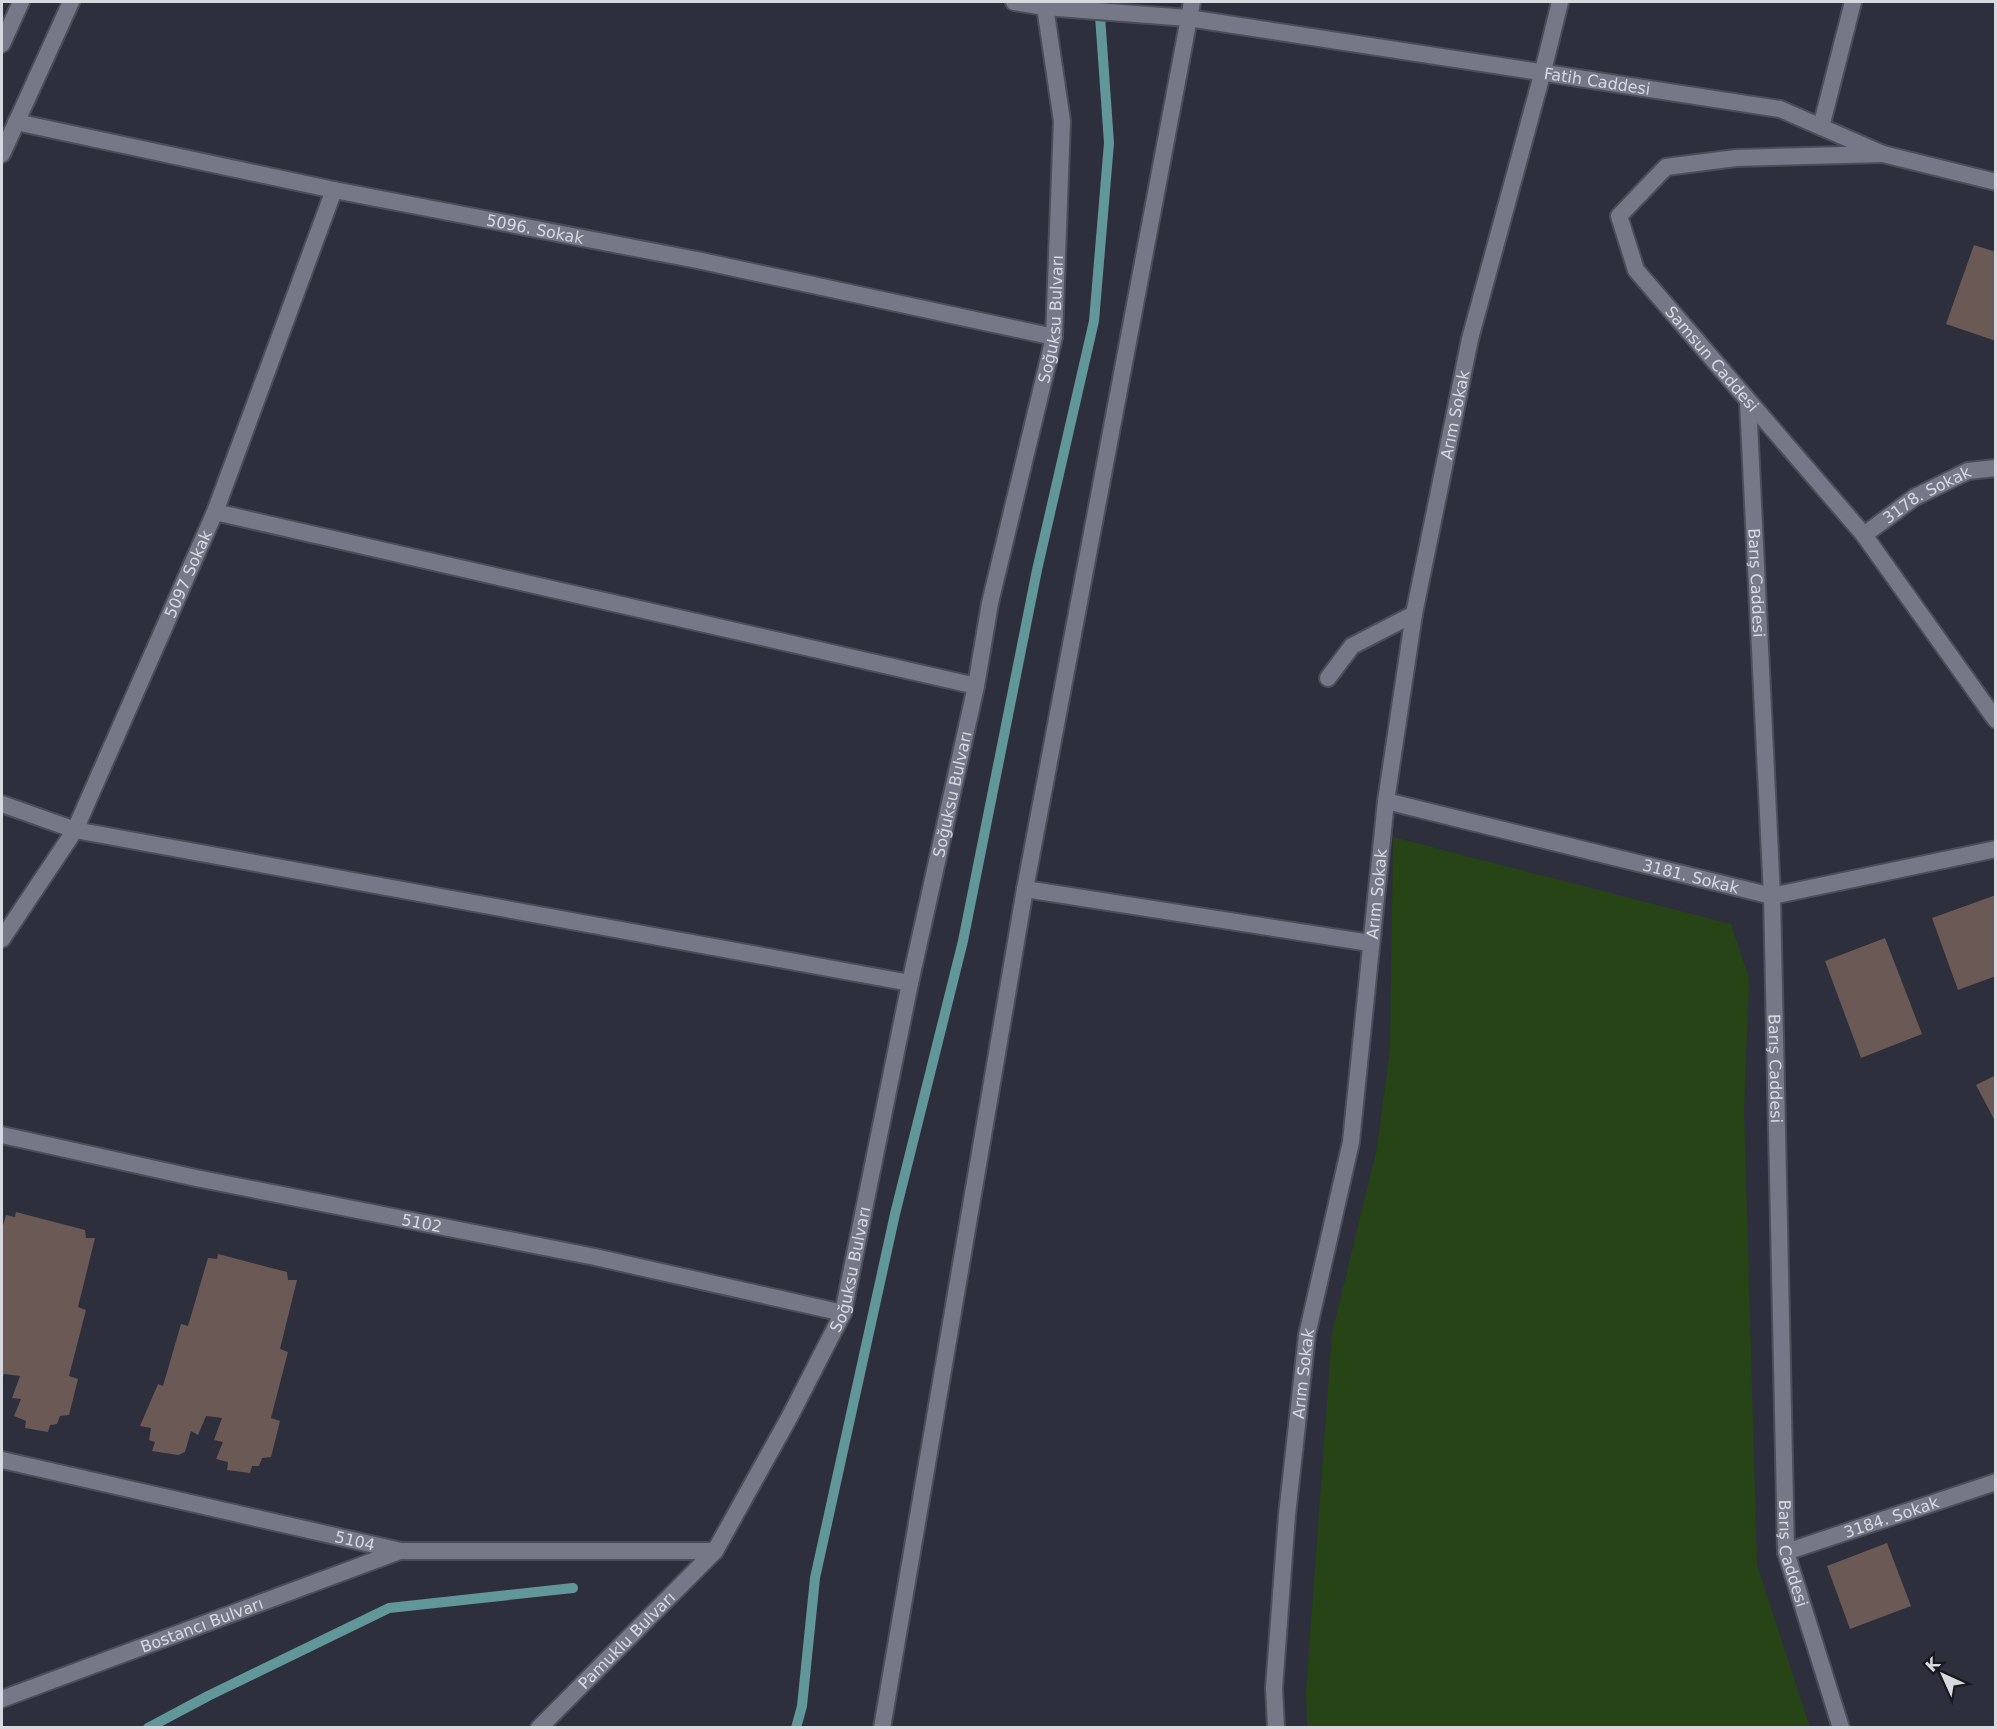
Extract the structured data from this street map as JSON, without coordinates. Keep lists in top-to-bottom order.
{
  "streets": {
    "street": [
      "Fatih Caddesi",
      "5096. Sokak",
      "Soğuksu Bulvarı",
      "Samsun Caddesi",
      "Arım Sokak",
      "3178. Sokak",
      "5097 Sokak",
      "Barış Caddesi",
      "3181. Sokak",
      "5102",
      "3184. Sokak",
      "5104",
      "Bostancı Bulvarı",
      "Pamuklu Bulvarı"
    ]
  },
  "crossings": [
    ["Fatih Caddesi", "Soğuksu Bulvarı"],
    ["Fatih Caddesi", "Samsun Caddesi"],
    ["Fatih Caddesi", "Arım Sokak"],
    ["5096. Sokak", "Soğuksu Bulvarı"],
    ["5096. Sokak", "5097 Sokak"],
    ["Soğuksu Bulvarı", "5102"],
    ["Soğuksu Bulvarı", "5104"],
    ["Soğuksu Bulvarı", "Pamuklu Bulvarı"],
    ["Samsun Caddesi", "3178. Sokak"],
    ["Samsun Caddesi", "Barış Caddesi"],
    ["Arım Sokak", "3181. Sokak"],
    ["Barış Caddesi", "3181. Sokak"],
    ["Barış Caddesi", "3184. Sokak"],
    ["5104", "Bostancı Bulvarı"],
    ["5104", "Pamuklu Bulvarı"]
  ],
  "north": "top left"
}
